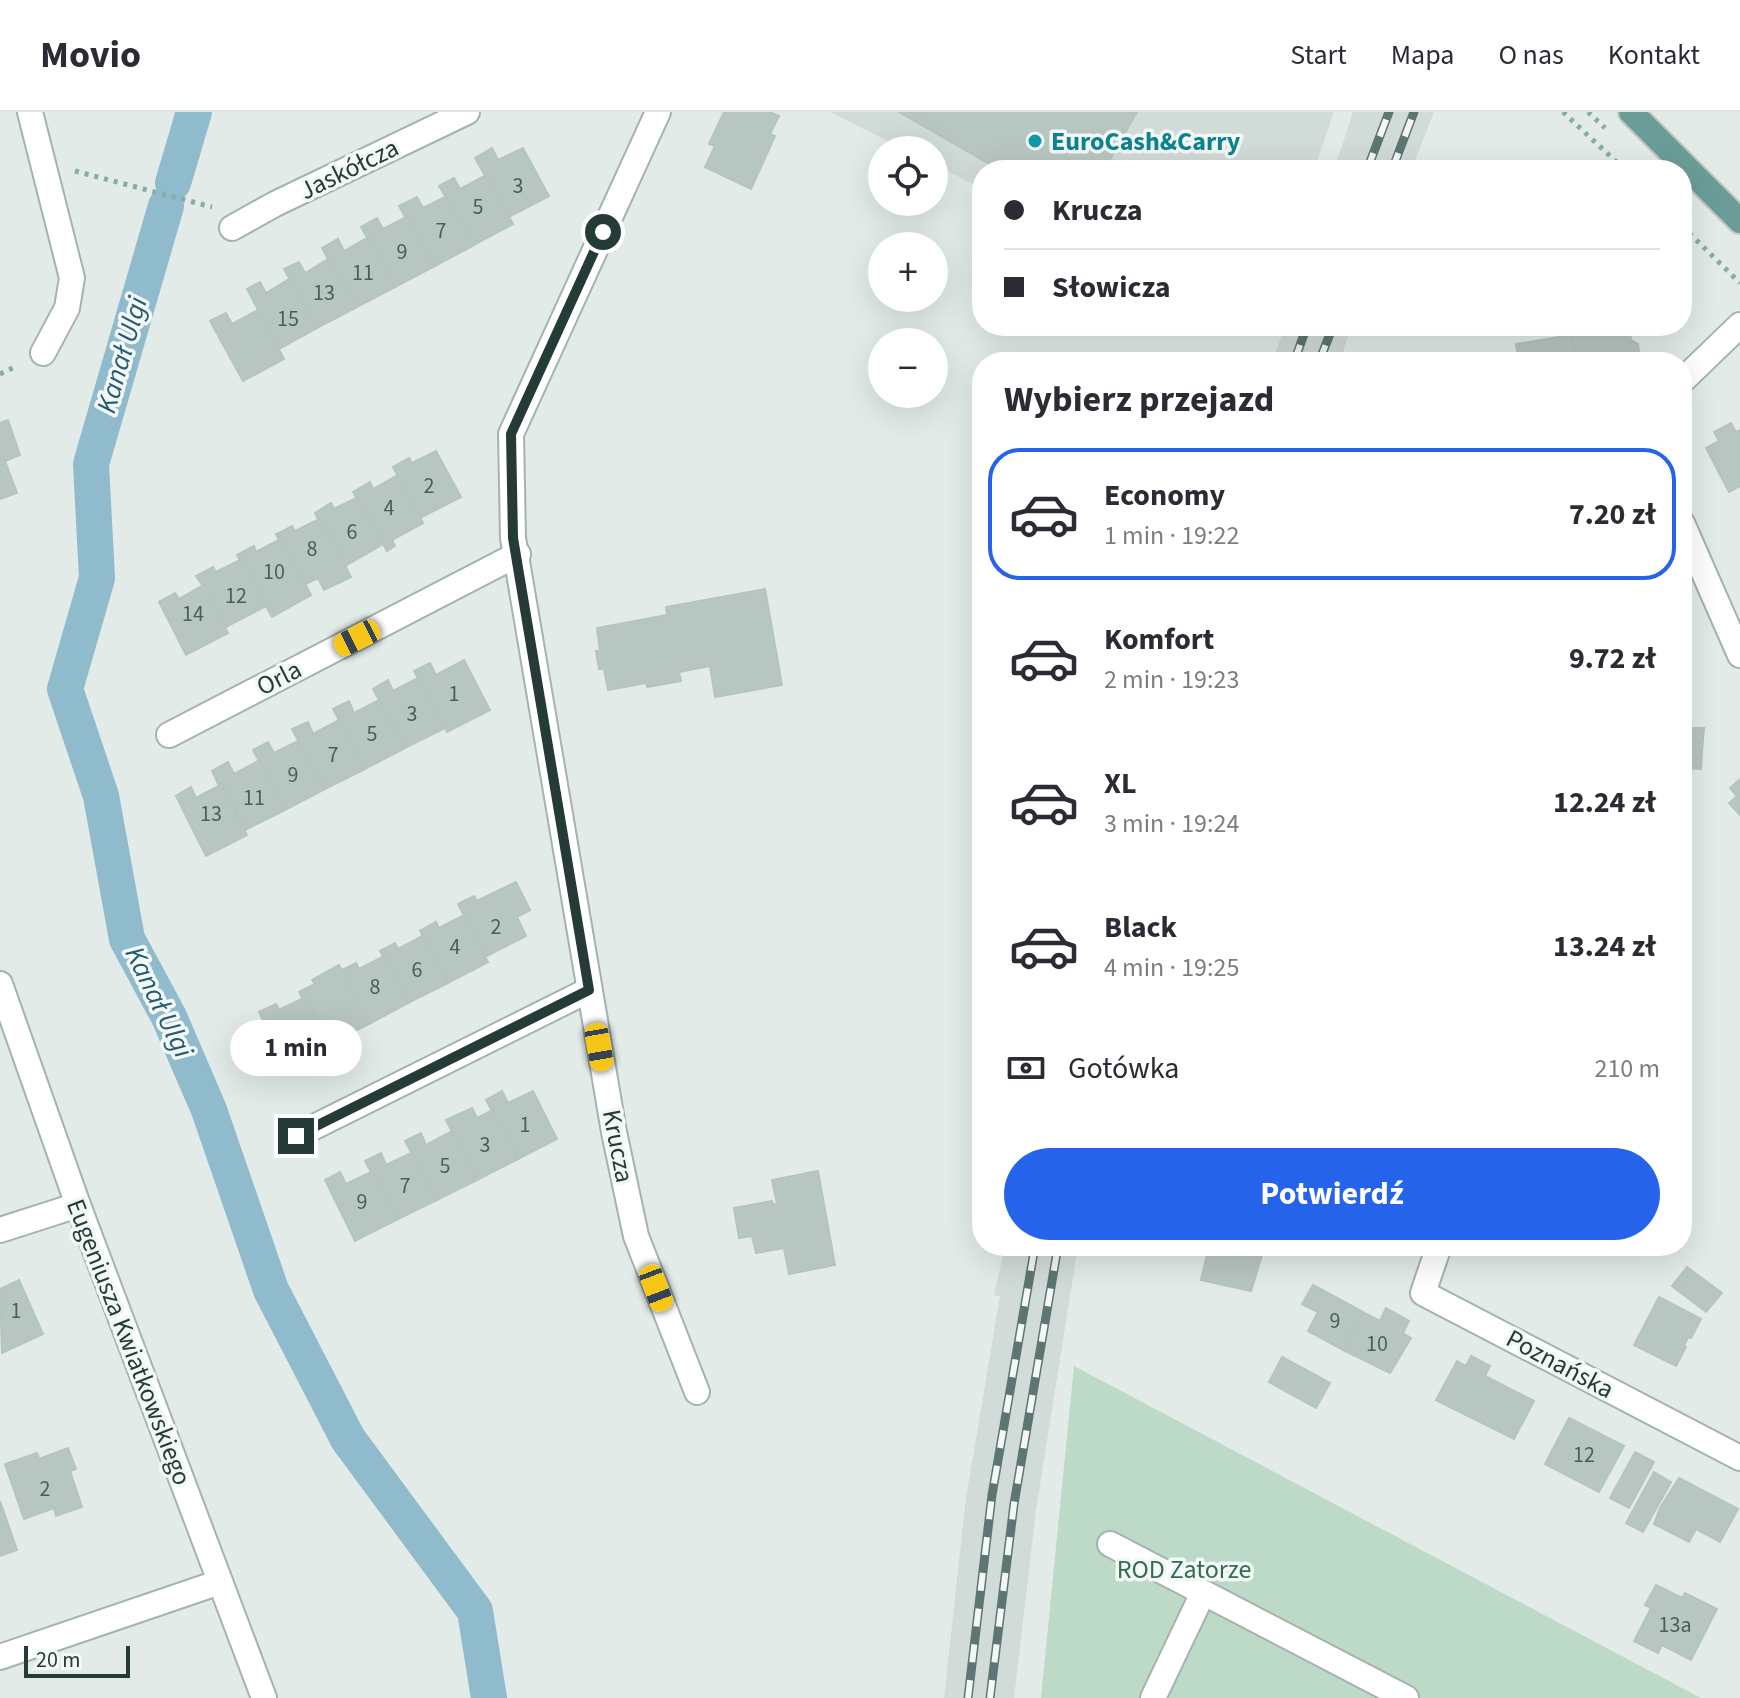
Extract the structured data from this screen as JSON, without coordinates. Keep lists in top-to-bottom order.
{
  "streets": {
    "street": [
      "Jaskółcza",
      "Orla",
      "Krucza",
      "Eugeniusza Kwiatkowskiego",
      "Poznańska"
    ]
  },
  "crossings": [
    ["Orla", "Krucza"]
  ],
  "water": ["Kanał Ulgi"],
  "parks": ["ROD Zatorze"],
  "places": ["EuroCash&Carry"],
  "house_numbers": [
    "3",
    "5",
    "7",
    "9",
    "11",
    "13",
    "15",
    "2",
    "4",
    "6",
    "8",
    "10",
    "12",
    "14",
    "1",
    "3",
    "5",
    "7",
    "9",
    "11",
    "13",
    "2",
    "4",
    "6",
    "8",
    "1",
    "3",
    "5",
    "7",
    "9",
    "1",
    "9",
    "10",
    "12",
    "2",
    "13a"
  ],
  "scale_bar": "20 m",
  "page": {
    "header": "Movio",
    "nav": [
      "Start",
      "Mapa",
      "O nas",
      "Kontakt"
    ],
    "map_buttons": ["+", "−"],
    "banner": ["Krucza", "Słowicza"],
    "heading": "Wybierz przejazd",
    "list": [
      {
        "name": "Economy",
        "note": "1 min · 19:22",
        "value": "7.20 zł"
      },
      {
        "name": "Komfort",
        "note": "2 min · 19:23",
        "value": "9.72 zł"
      },
      {
        "name": "XL",
        "note": "3 min · 19:24",
        "value": "12.24 zł"
      },
      {
        "name": "Black",
        "note": "4 min · 19:25",
        "value": "13.24 zł"
      }
    ],
    "bubble": "1 min",
    "pay": ["Gotówka", "210 m"],
    "buttons": "Potwierdź",
    "scale": "20 m"
  }
}
